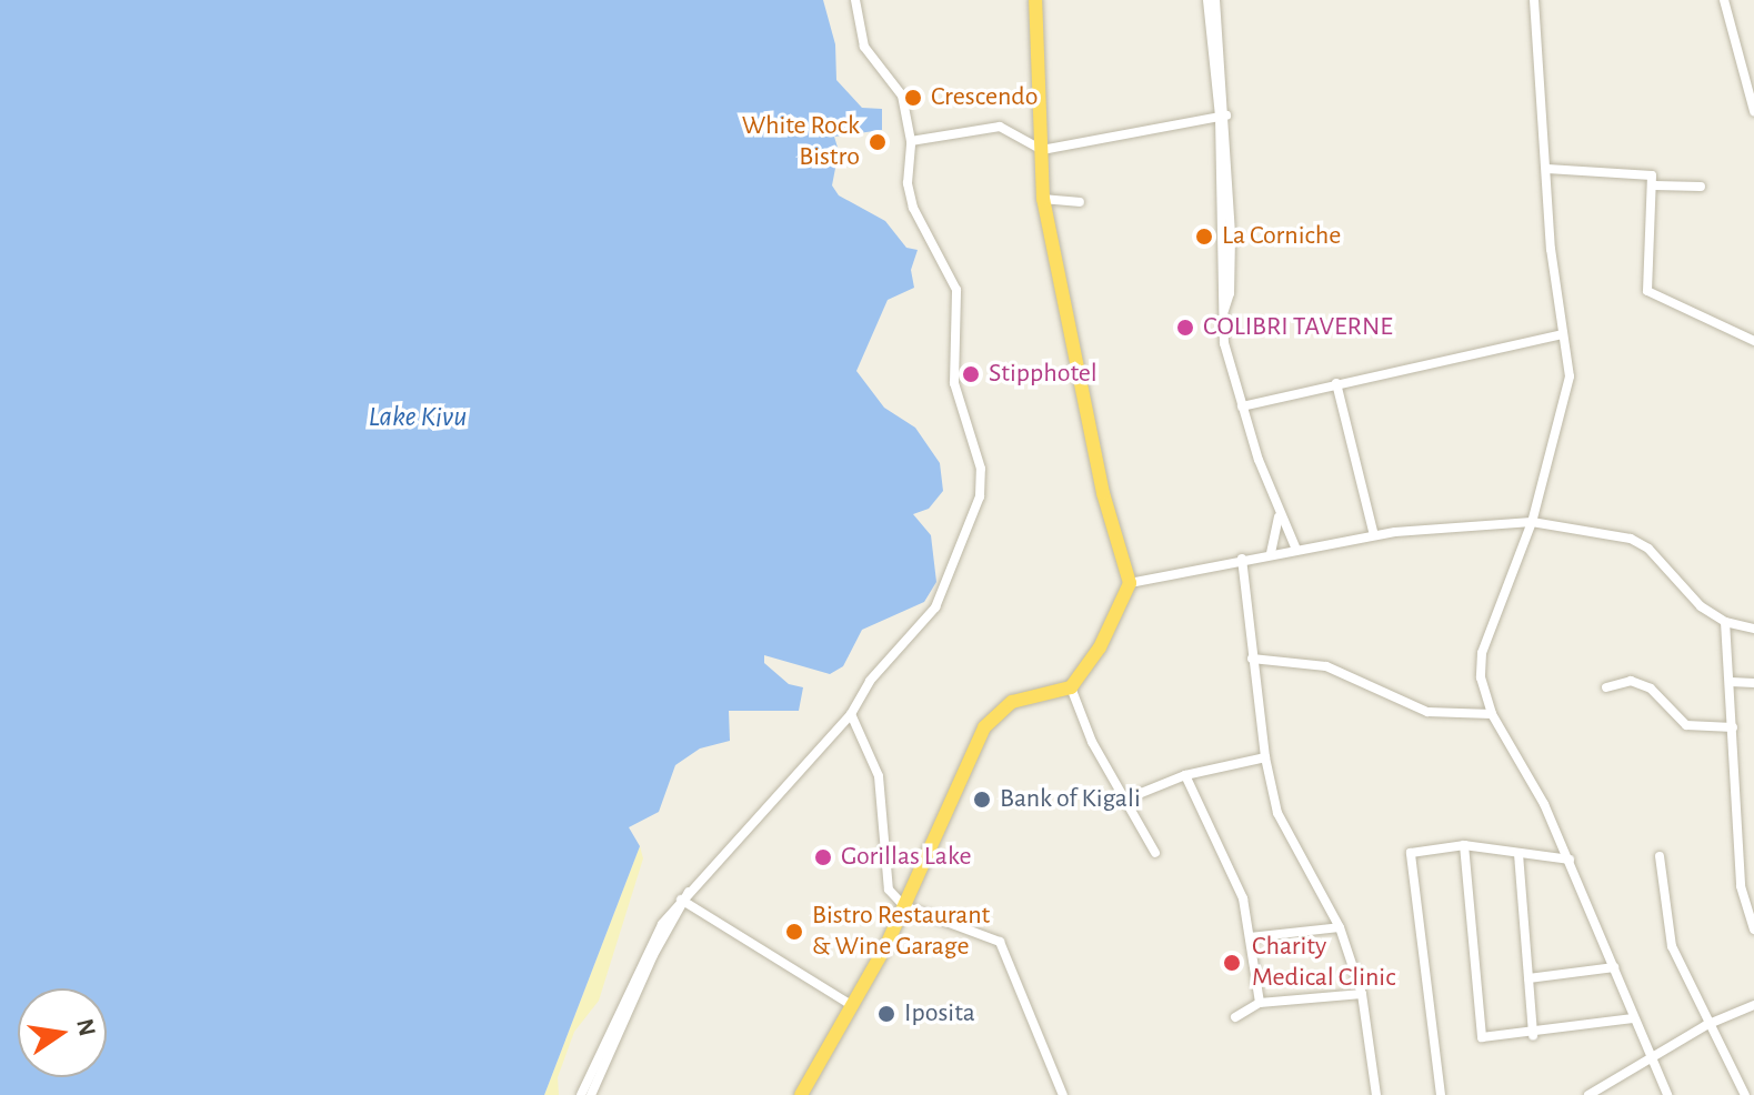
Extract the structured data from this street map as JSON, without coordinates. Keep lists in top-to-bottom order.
{
  "water": ["Lake Kivu"],
  "places": [
    "Crescendo",
    "White Rock Bistro",
    "La Corniche",
    "COLIBRI TAVERNE",
    "Stipphotel",
    "Bank of Kigali",
    "Gorillas Lake",
    "Bistro Restaurant & Wine Garage",
    "Charity Medical Clinic",
    "Iposita"
  ],
  "north": "right"
}
